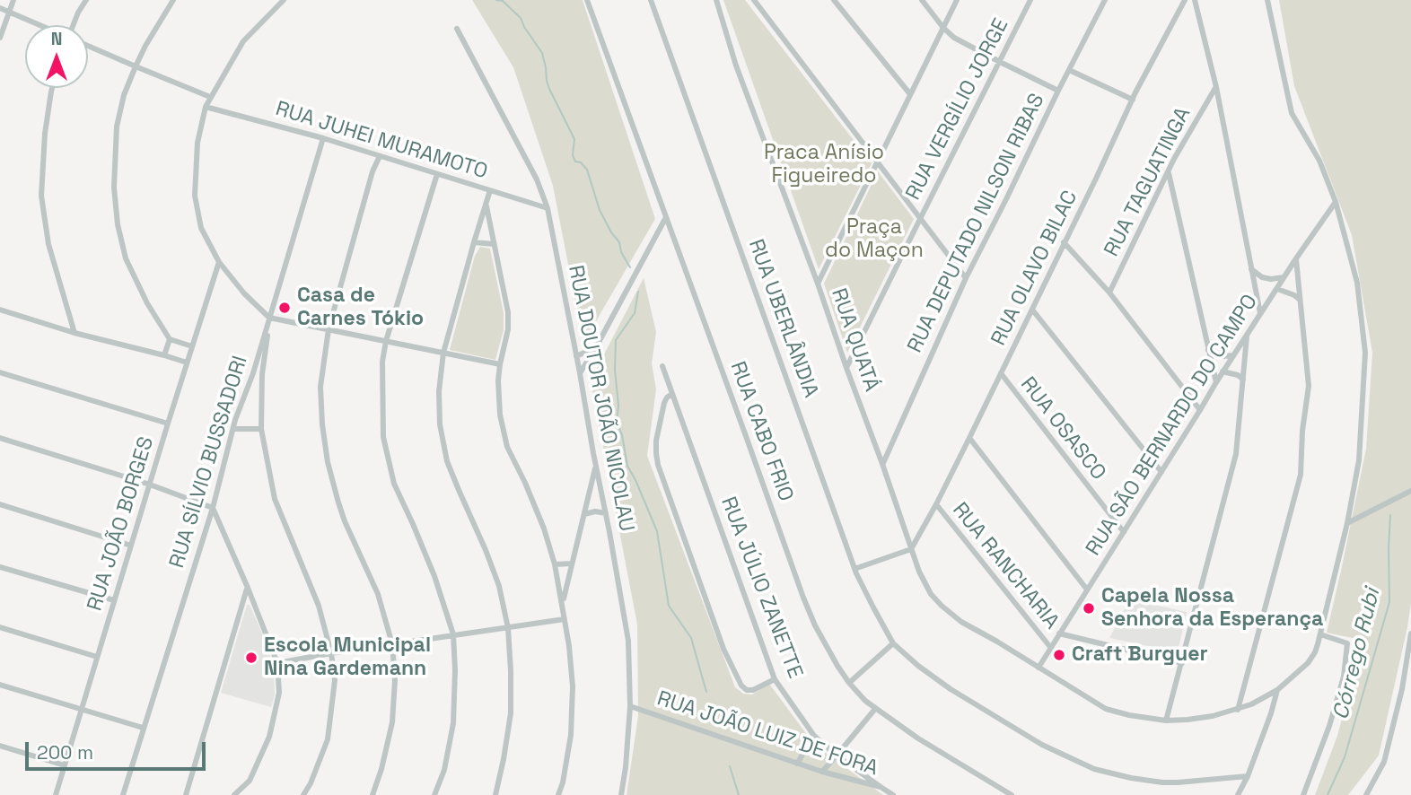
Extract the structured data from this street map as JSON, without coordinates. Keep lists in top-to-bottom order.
{
  "streets": {
    "street": [
      "RUA VERGÍLIO JORGE",
      "RUA JUHEI MURAMOTO",
      "RUA TAGUATINGA",
      "RUA DEPUTADO NILSON RIBAS",
      "RUA OLAVO BILAC",
      "RUA UBERLÂNDIA",
      "RUA QUATÁ",
      "RUA DOUTOR JOÃO NICOLAU",
      "RUA SÃO BERNARDO DO CAMPO",
      "RUA OSASCO",
      "RUA CABO FRIO",
      "RUA SÍLVIO BUSSADORI",
      "RUA JOÃO BORGES",
      "RUA RANCHARIA",
      "RUA JÚLIO ZANETTE",
      "RUA JOÃO LUIZ DE FORA"
    ]
  },
  "crossings": [
    ["RUA VERGÍLIO JORGE", "RUA QUATÁ"],
    ["RUA JUHEI MURAMOTO", "RUA DOUTOR JOÃO NICOLAU"],
    ["RUA JUHEI MURAMOTO", "RUA SÍLVIO BUSSADORI"],
    ["RUA DEPUTADO NILSON RIBAS", "RUA QUATÁ"],
    ["RUA OLAVO BILAC", "RUA QUATÁ"],
    ["RUA OLAVO BILAC", "RUA OSASCO"],
    ["RUA OLAVO BILAC", "RUA RANCHARIA"],
    ["RUA QUATÁ", "RUA SÃO BERNARDO DO CAMPO"],
    ["RUA DOUTOR JOÃO NICOLAU", "RUA JOÃO LUIZ DE FORA"],
    ["RUA SÃO BERNARDO DO CAMPO", "RUA OSASCO"],
    ["RUA SÃO BERNARDO DO CAMPO", "RUA RANCHARIA"],
    ["RUA JÚLIO ZANETTE", "RUA JOÃO LUIZ DE FORA"]
  ],
  "water": ["Córrego Rubi"],
  "parks": ["Praca Anísio Figueiredo", "Praça do Maçon"],
  "places": [
    "Casa de Carnes Tókio",
    "Capela Nossa Senhora da Esperança",
    "Craft Burguer",
    "Escola Municipal Nina Gardemann"
  ],
  "scale_bar": "200 m",
  "north": "top"
}
